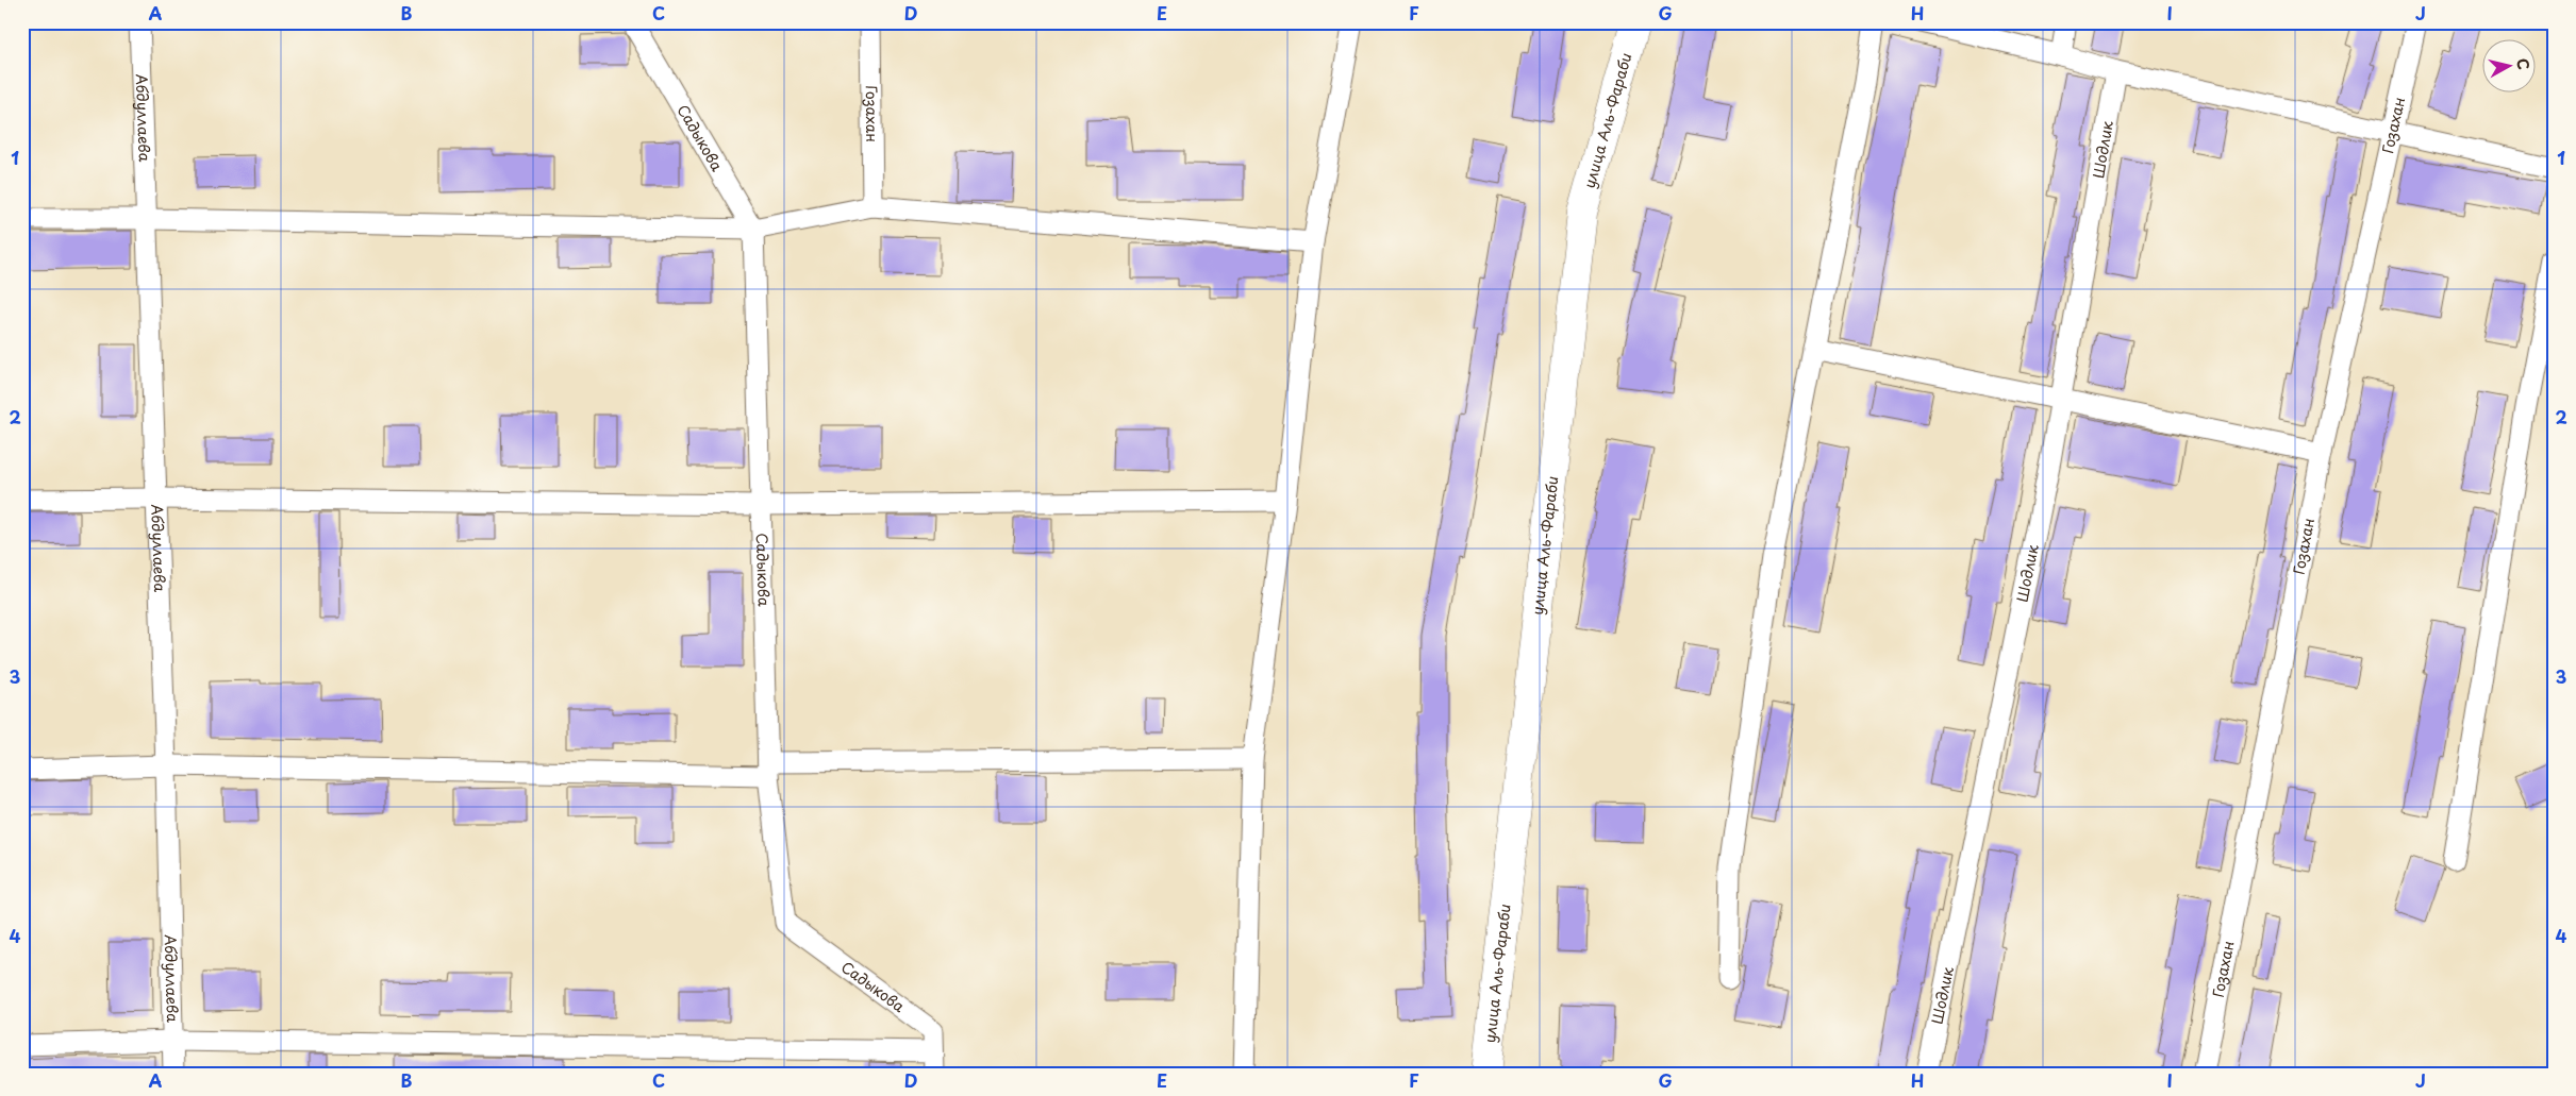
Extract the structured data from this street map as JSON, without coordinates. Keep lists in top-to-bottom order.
{
  "streets": {
    "main road": ["улица Аль-Фараби"],
    "street": [
      "Гозахан",
      "Абдуллаева",
      "Садыкова",
      "Шодлик"
    ]
  },
  "north": "right",
  "grid": {
    "columns": [
      "A",
      "B",
      "C",
      "D",
      "E",
      "F",
      "G",
      "H",
      "I",
      "J"
    ],
    "rows": [
      "1",
      "2",
      "3",
      "4"
    ]
  }
}
